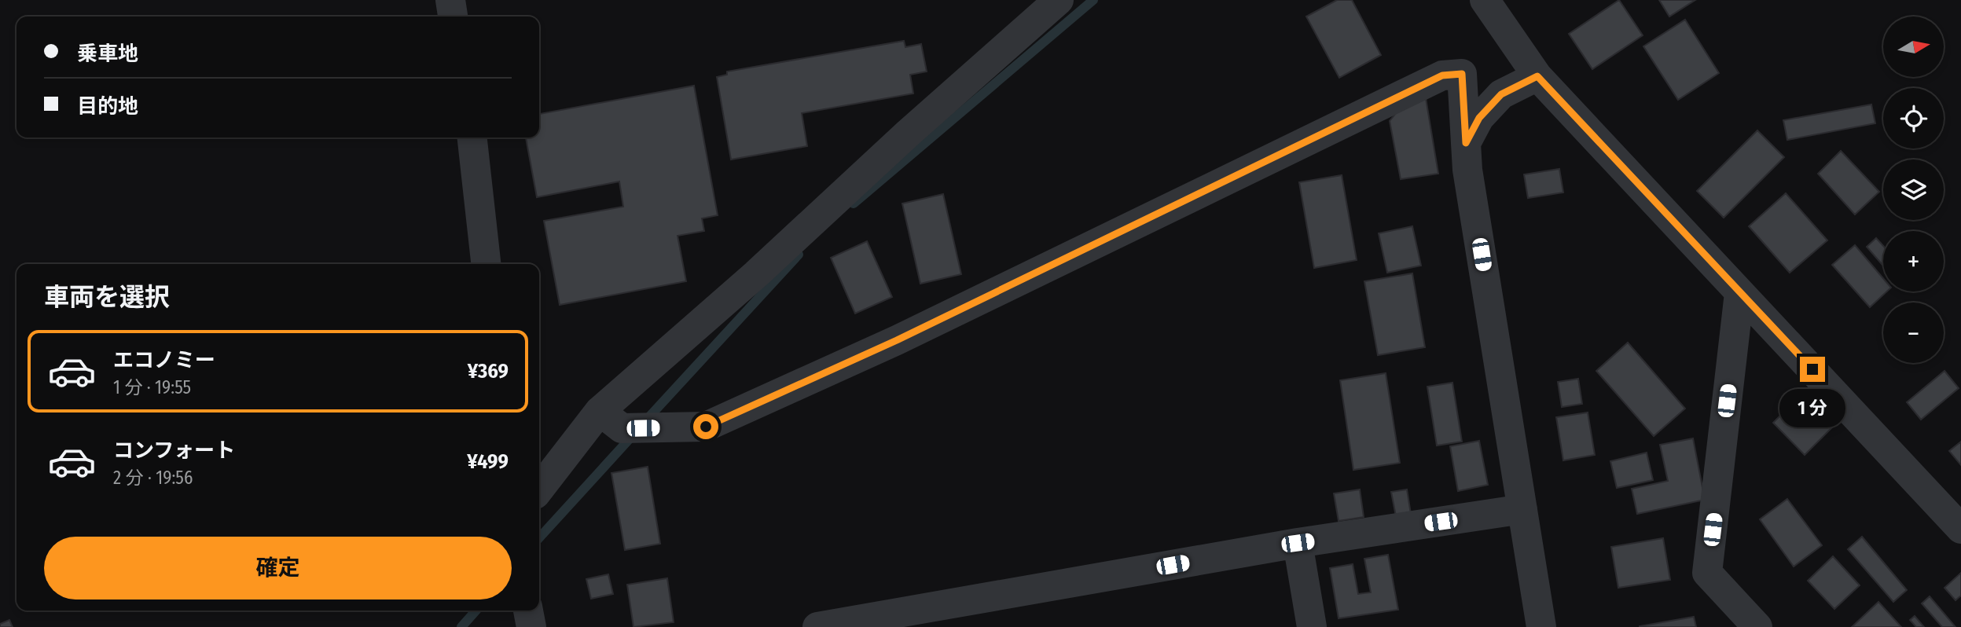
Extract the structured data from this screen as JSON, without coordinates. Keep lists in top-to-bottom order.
{
  "north": "right",
  "page": {
    "map_buttons": ["+", "−"],
    "banner": ["乗車地", "目的地"],
    "heading": "車両を選択",
    "list": [
      {
        "name": "エコノミー",
        "note": "1 分 · 19:55",
        "value": "¥369"
      },
      {
        "name": "コンフォート",
        "note": "2 分 · 19:56",
        "value": "¥499"
      }
    ],
    "bubble": "1 分",
    "buttons": "確定"
  }
}
